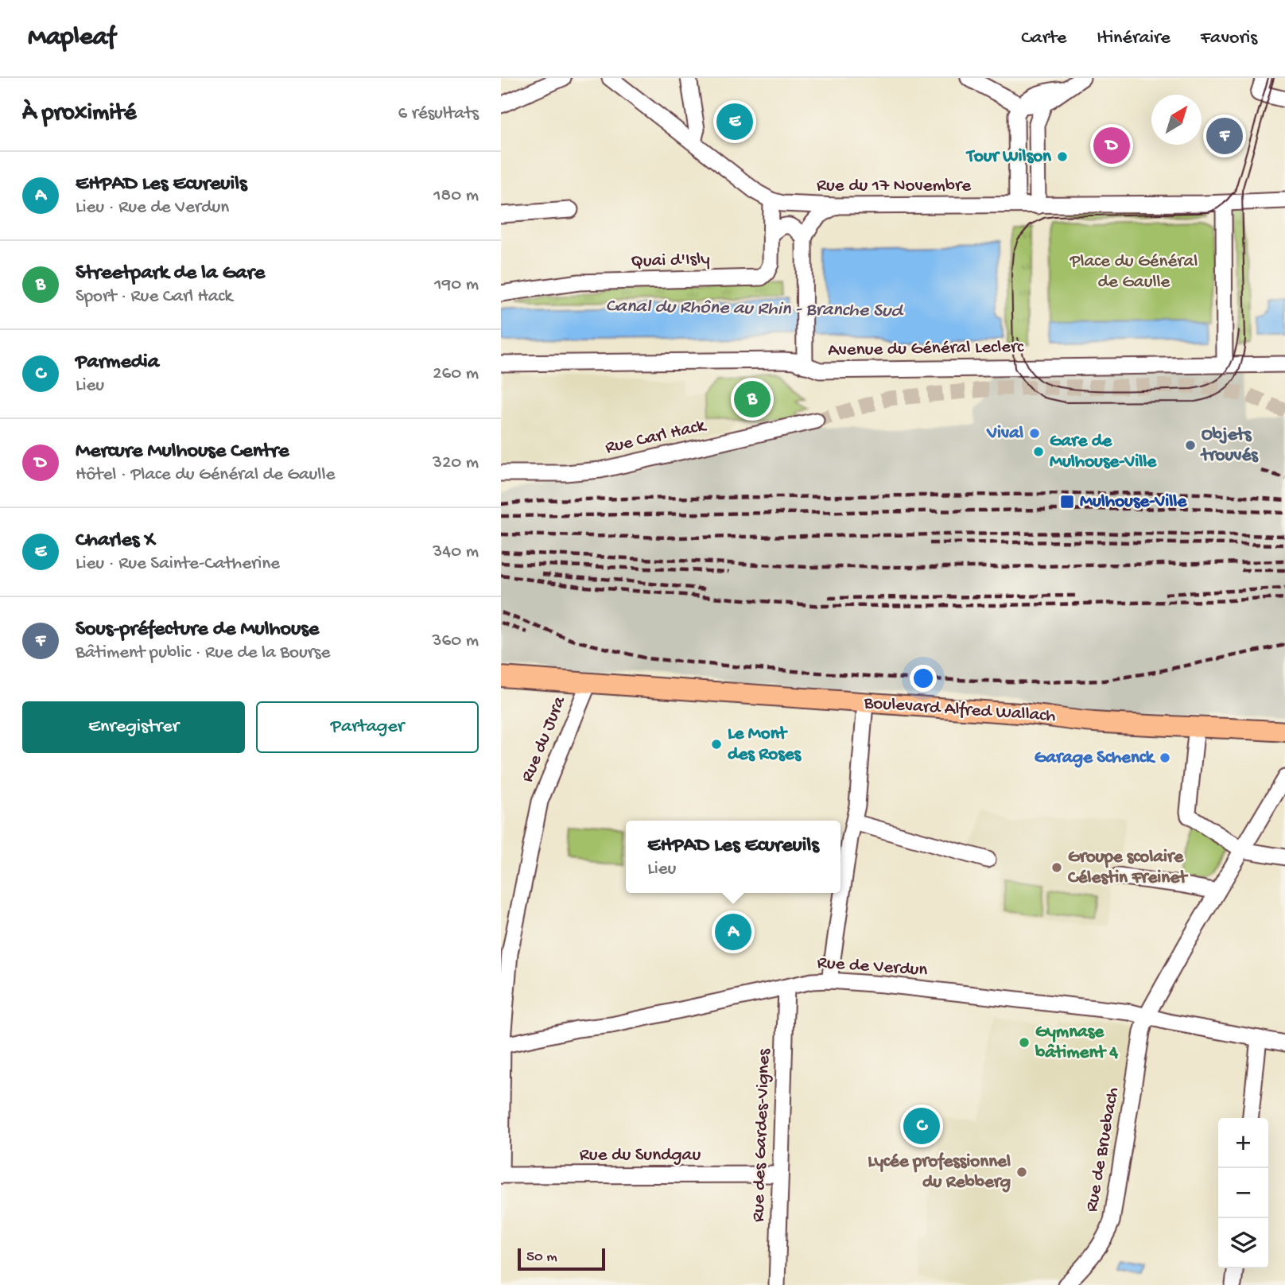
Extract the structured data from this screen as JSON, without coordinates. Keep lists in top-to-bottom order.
{
  "streets": {
    "main road": ["Boulevard Alfred Wallach"],
    "street": [
      "Rue du 17 Novembre",
      "Quai d'Isly",
      "Avenue du Général Leclerc",
      "Rue Carl Hack",
      "Rue du Jura",
      "Rue de Verdun",
      "Rue des Gardes-Vignes",
      "Rue de Bruebach",
      "Rue du Sundgau"
    ]
  },
  "crossings": [
    ["Rue du 17 Novembre", "Quai d'Isly"],
    ["Boulevard Alfred Wallach", "Rue du Jura"],
    ["Rue du Jura", "Rue de Verdun"],
    ["Rue du Jura", "Rue du Sundgau"],
    ["Rue de Verdun", "Rue des Gardes-Vignes"],
    ["Rue de Verdun", "Rue de Bruebach"],
    ["Rue des Gardes-Vignes", "Rue du Sundgau"]
  ],
  "water": ["Canal du Rhône au Rhin - Branche Sud"],
  "parks": ["Place du Général de Gaulle"],
  "places": {
    "other": [
      "Tour Wilson",
      "Vival",
      "Objets trouvés",
      "Gare de Mulhouse-Ville",
      "Le Mont des Roses",
      "Garage Schenck",
      "Groupe scolaire Célestin Freinet",
      "Gymnase bâtiment 4",
      "Lycée professionnel du Rebberg"
    ],
    "transit": ["Mulhouse-Ville"]
  },
  "scale_bar": "50 m",
  "north": "top right",
  "page": {
    "header": "Mapleaf",
    "nav": ["Carte", "Itinéraire", "Favoris"],
    "heading": ["À proximité", "6 résultats"],
    "pins": [
      "E",
      "F",
      "D",
      "B",
      "A",
      "C"
    ],
    "list": [
      {
        "mark": "A",
        "name": "EHPAD Les Ecureuils",
        "note": "Lieu · Rue de Verdun",
        "value": "180 m"
      },
      {
        "mark": "B",
        "name": "Streetpark de la Gare",
        "note": "Sport · Rue Carl Hack",
        "value": "190 m"
      },
      {
        "mark": "C",
        "name": "Parmedia",
        "note": "Lieu",
        "value": "260 m"
      },
      {
        "mark": "D",
        "name": "Mercure Mulhouse Centre",
        "note": "Hôtel · Place du Général de Gaulle",
        "value": "320 m"
      },
      {
        "mark": "E",
        "name": "Charles X",
        "note": "Lieu · Rue Sainte-Catherine",
        "value": "340 m"
      },
      {
        "mark": "F",
        "name": "Sous-préfecture de Mulhouse",
        "note": "Bâtiment public · Rue de la Bourse",
        "value": "360 m"
      }
    ],
    "buttons": ["Enregistrer", "Partager"],
    "popup": ["EHPAD Les Ecureuils", "Lieu"],
    "map_buttons": ["+", "−"],
    "scale": "50 m"
  }
}
